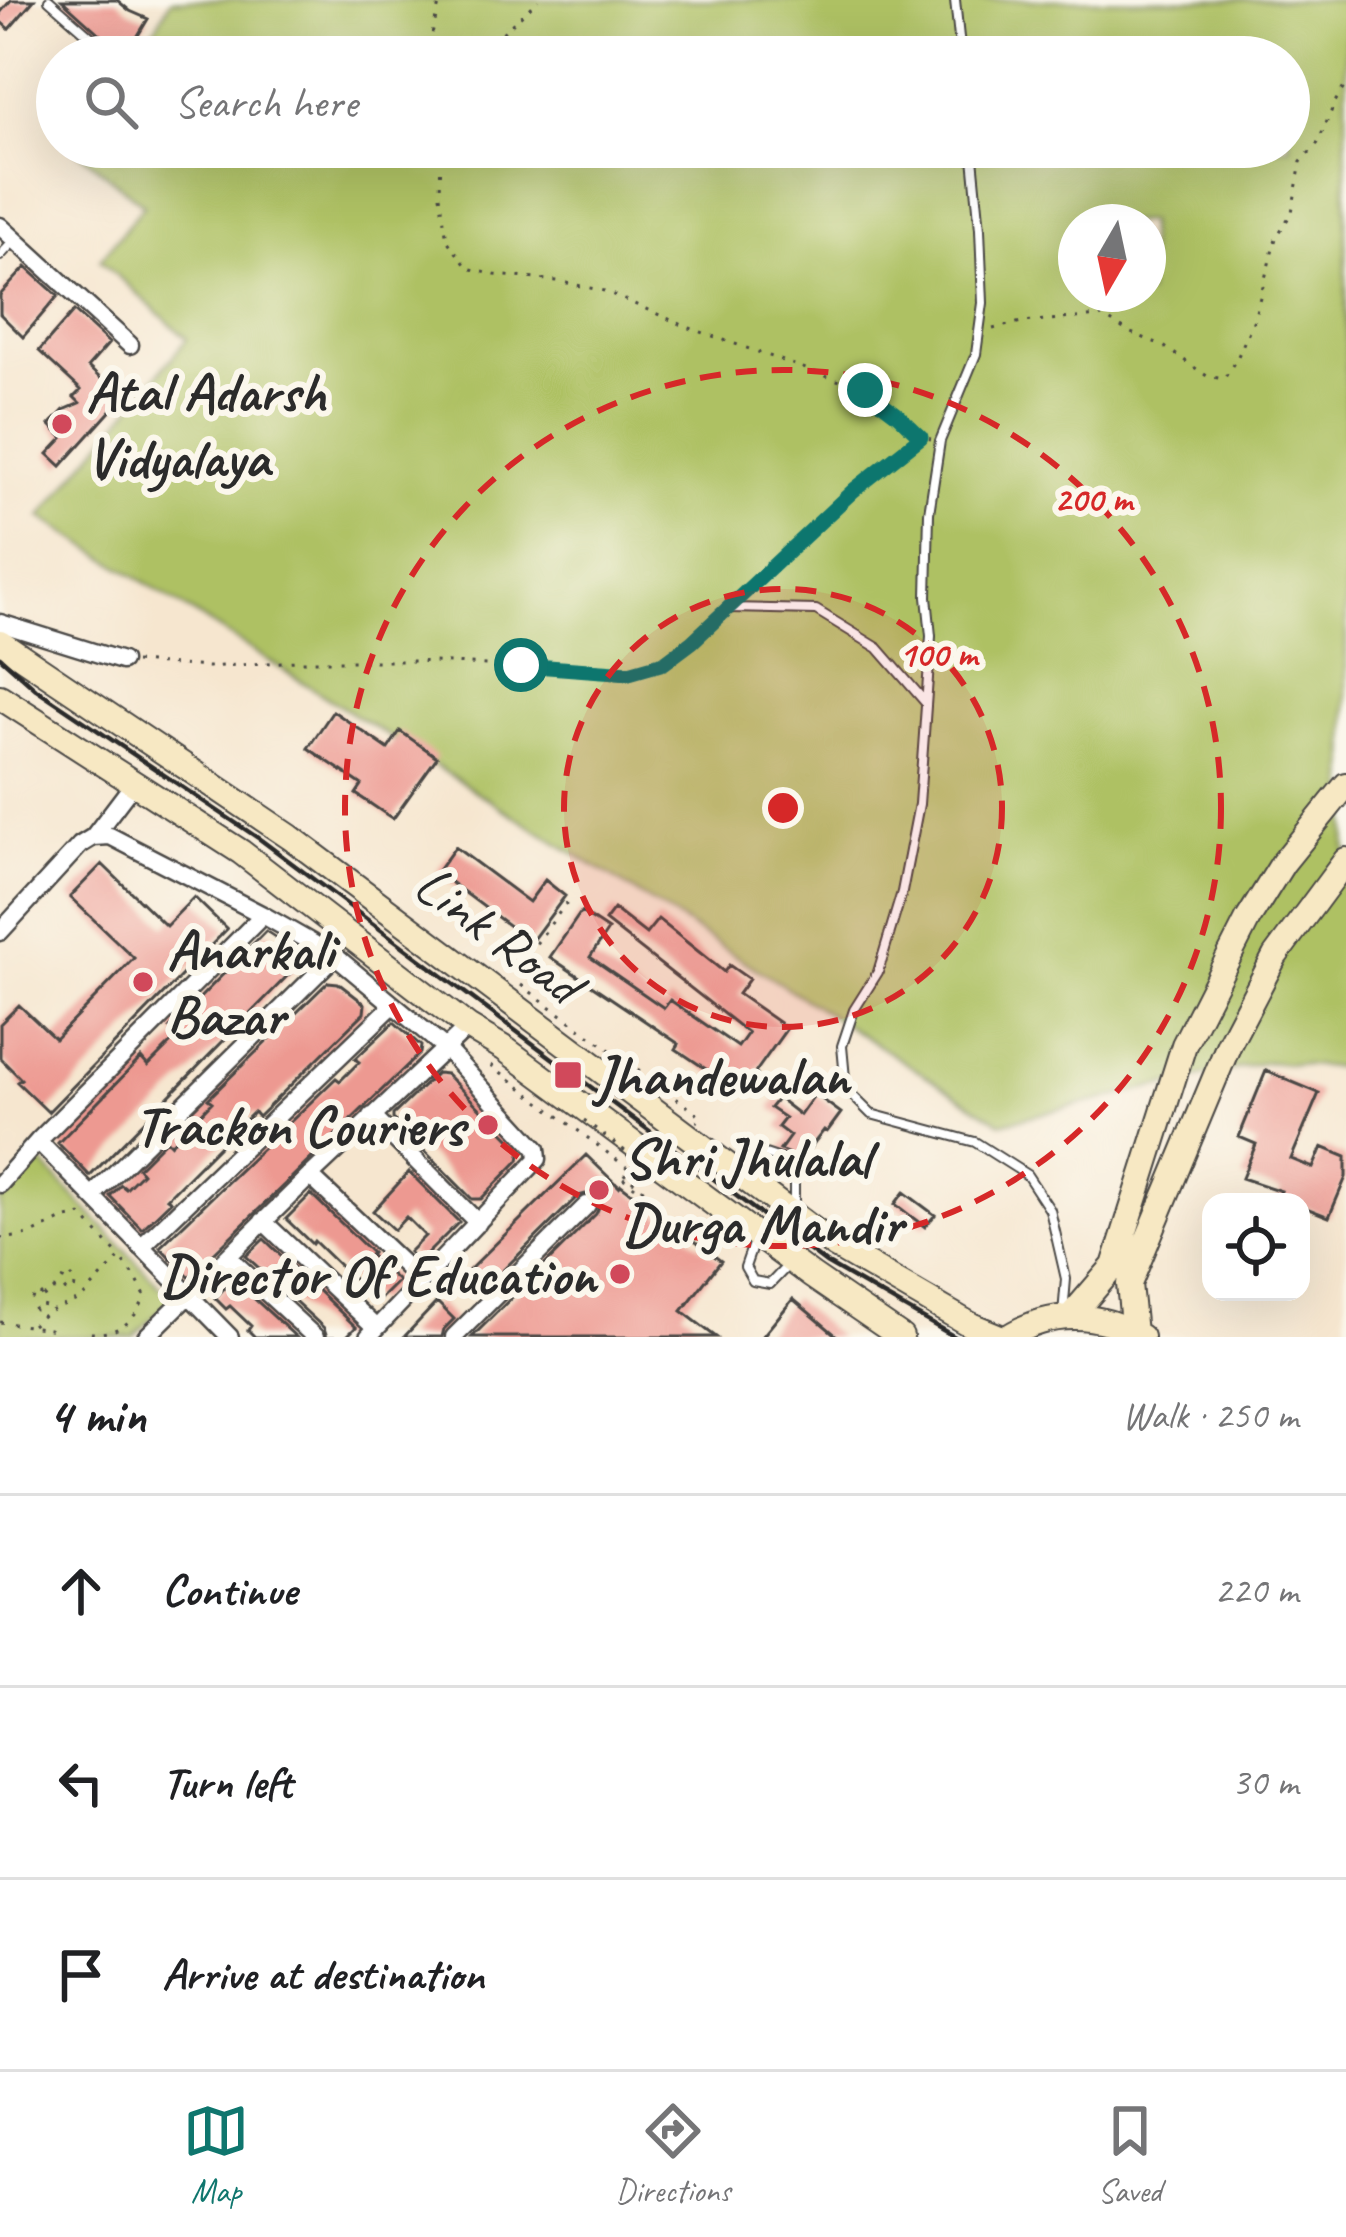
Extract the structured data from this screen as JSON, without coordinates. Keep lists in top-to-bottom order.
{
  "streets": {
    "main road": ["Link Road"]
  },
  "places": {
    "other": [
      "Atal Adarsh Vidyalaya",
      "Anarkali Bazar",
      "Trackon Couriers",
      "Shri Jhulalal Durga Mandir",
      "Director Of Education"
    ],
    "transit": ["Jhandewalan"]
  },
  "north": "bottom",
  "page": {
    "search": "Search here",
    "heading": ["4 min", "Walk · 250 m"],
    "list": [
      ["Continue", "220 m"],
      ["Turn left", "30 m"],
      "Arrive at destination"
    ],
    "nav": ["Map", "Directions", "Saved"]
  },
  "rings": ["200 m", "100 m"]
}
